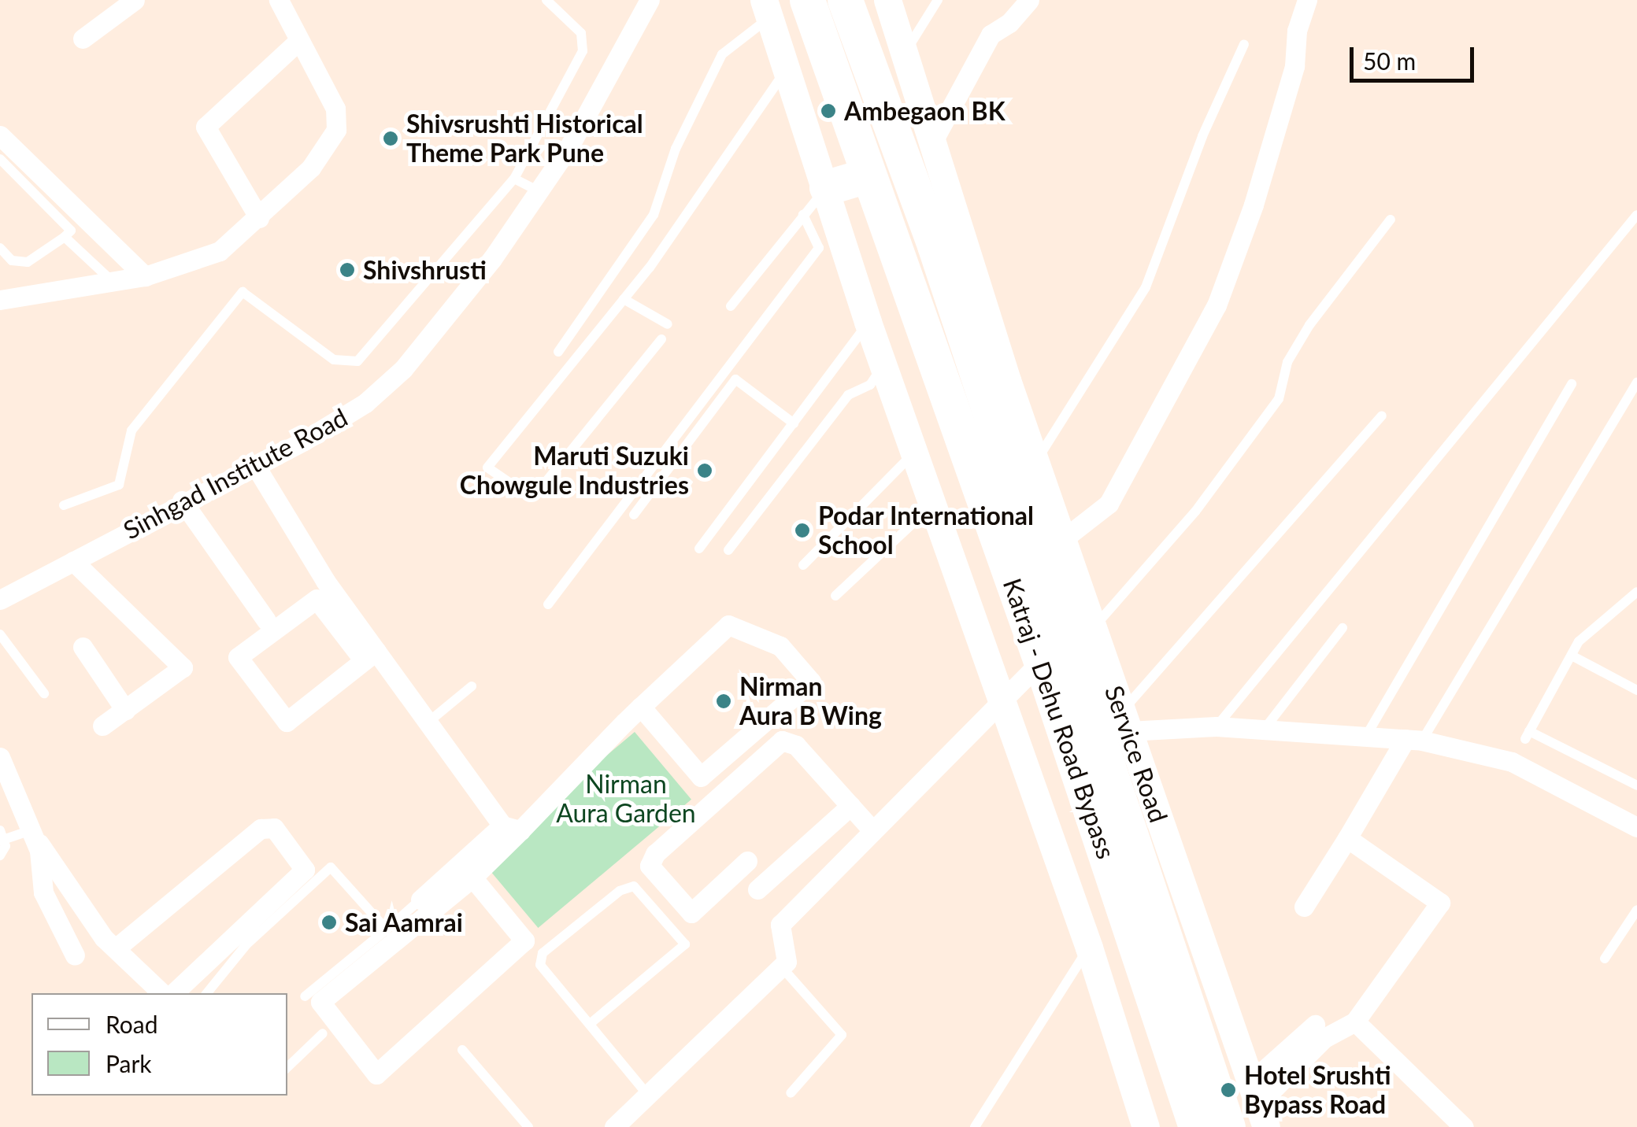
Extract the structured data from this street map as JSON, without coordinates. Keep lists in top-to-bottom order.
{
  "streets": {
    "highway": ["Katraj - Dehu Road Bypass"],
    "street": ["Sinhgad Institute Road", "Service Road"]
  },
  "parks": ["Nirman Aura Garden"],
  "places": [
    "Ambegaon BK",
    "Shivsrushti Historical Theme Park Pune",
    "Shivshrusti",
    "Maruti Suzuki Chowgule Industries",
    "Podar International School",
    "Nirman Aura B Wing",
    "Sai Aamrai",
    "Hotel Srushti Bypass Road"
  ],
  "legend": ["Road", "Park"],
  "scale_bar": "50 m"
}
